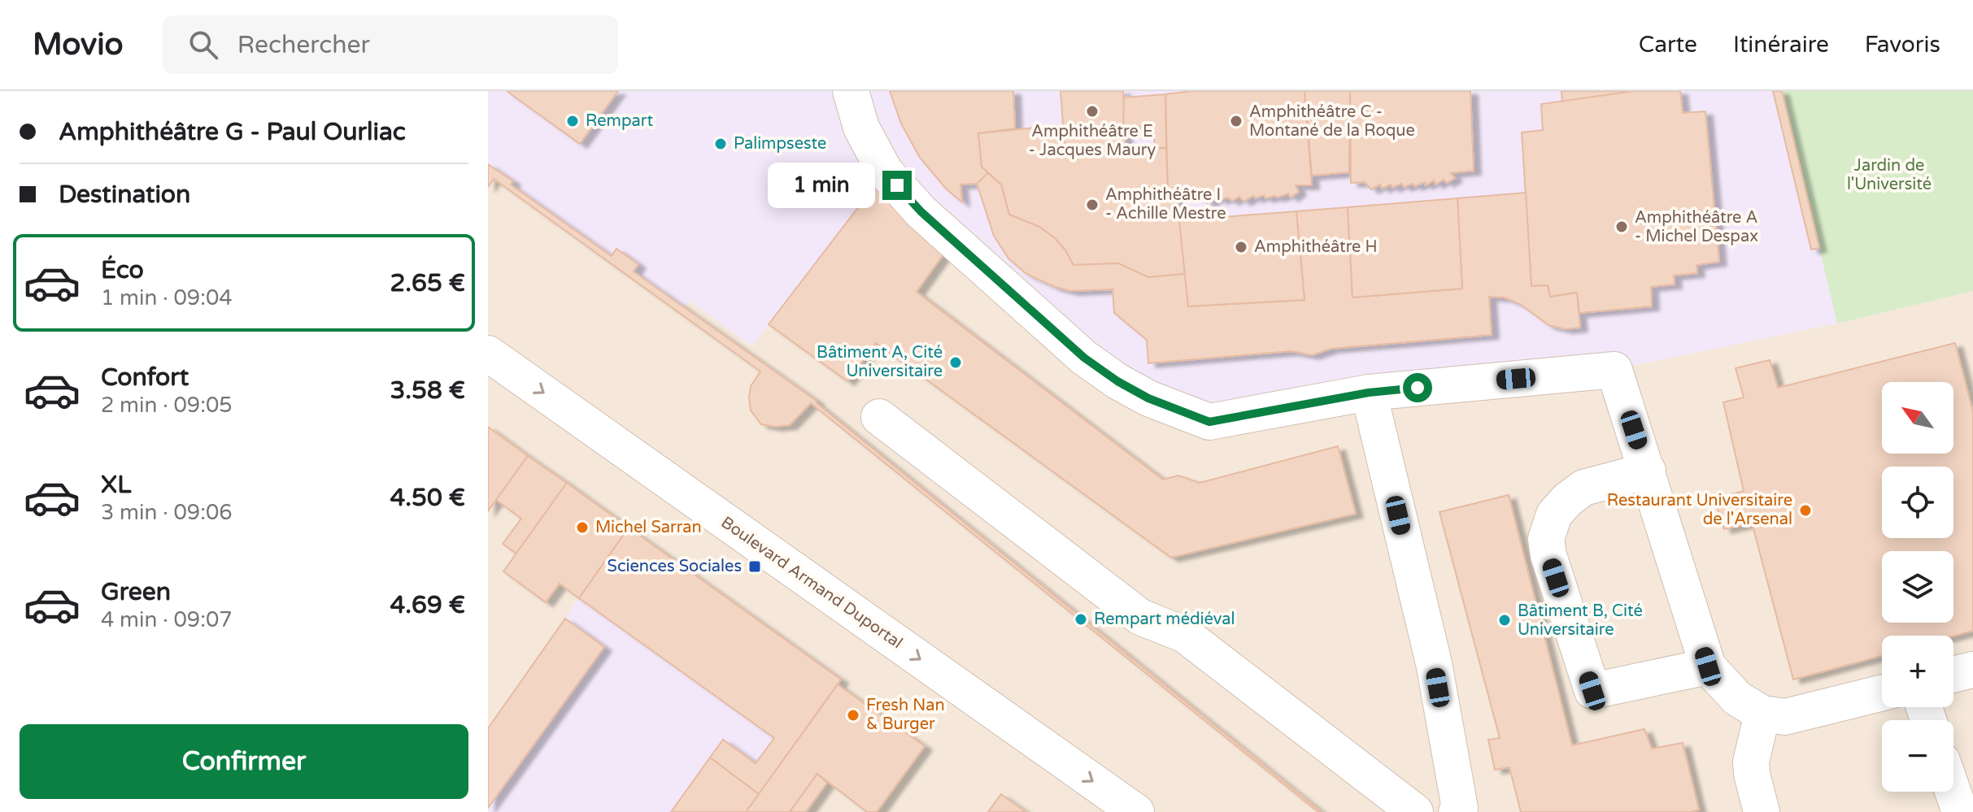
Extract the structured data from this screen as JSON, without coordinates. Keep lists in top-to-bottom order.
{
  "streets": {
    "street": ["Boulevard Armand Duportal"]
  },
  "parks": ["Jardin de l'Université"],
  "places": {
    "other": [
      "Amphithéâtre E - Jacques Maury",
      "Rempart",
      "Amphithéâtre C - Montané de la Roque",
      "Palimpseste",
      "Amphithéâtre I - Achille Mestre",
      "Amphithéâtre A - Michel Despax",
      "Amphithéâtre H",
      "Bâtiment A, Cité Universitaire",
      "Restaurant Universitaire de l'Arsenal",
      "Michel Sarran",
      "Rempart médiéval",
      "Bâtiment B, Cité Universitaire",
      "Fresh Nan & Burger"
    ],
    "transit": ["Sciences Sociales"]
  },
  "north": "top left",
  "page": {
    "header": "Movio",
    "search": "Rechercher",
    "nav": ["Carte", "Itinéraire", "Favoris"],
    "banner": ["Amphithéâtre G - Paul Ourliac", "Destination"],
    "bubble": "1 min",
    "list": [
      {
        "name": "Éco",
        "note": "1 min · 09:04",
        "value": "2.65 €"
      },
      {
        "name": "Confort",
        "note": "2 min · 09:05",
        "value": "3.58 €"
      },
      {
        "name": "XL",
        "note": "3 min · 09:06",
        "value": "4.50 €"
      },
      {
        "name": "Green",
        "note": "4 min · 09:07",
        "value": "4.69 €"
      }
    ],
    "map_buttons": ["+", "−"],
    "buttons": "Confirmer"
  }
}
